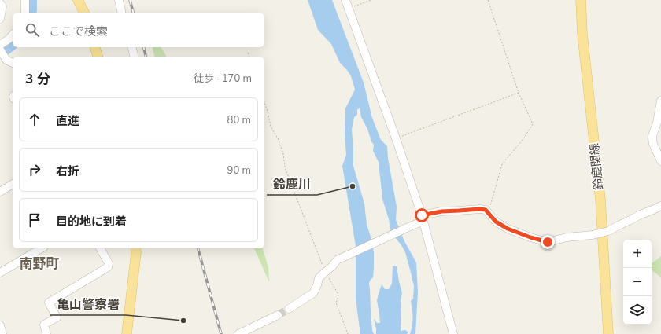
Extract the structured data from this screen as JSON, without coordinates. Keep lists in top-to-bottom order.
{
  "streets": {
    "main road": ["鈴鹿関線"]
  },
  "districts": ["南野町"],
  "places": ["鈴鹿川", "亀山警察署"],
  "page": {
    "search": "ここで検索",
    "heading": ["3 分", "徒歩 · 170 m"],
    "list": [
      ["直進", "80 m"],
      ["右折", "90 m"],
      "目的地に到着"
    ],
    "map_buttons": ["+", "−"]
  }
}
